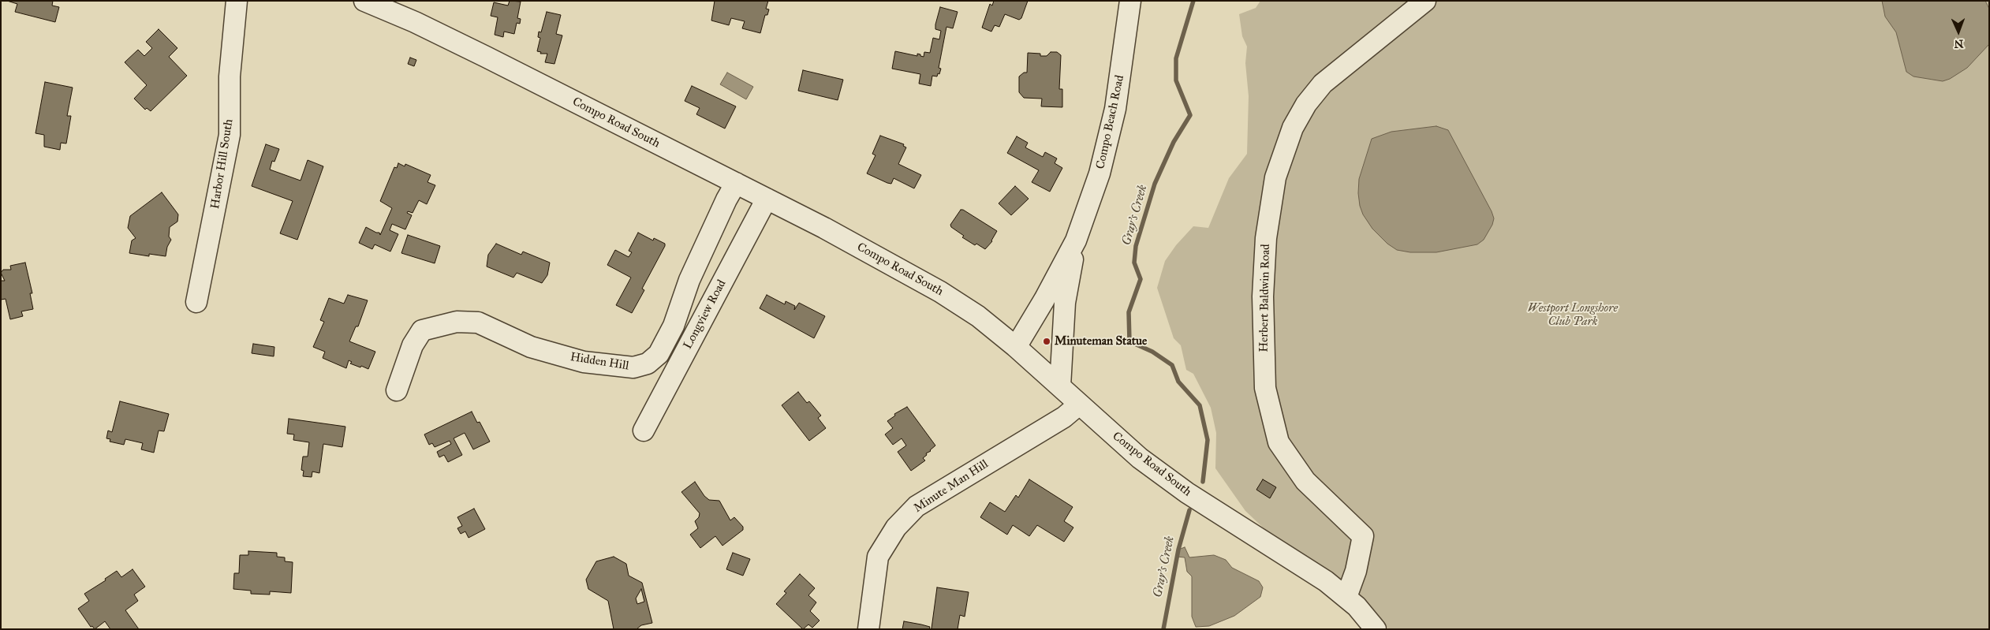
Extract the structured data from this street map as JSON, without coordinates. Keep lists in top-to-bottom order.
{
  "streets": {
    "street": [
      "Compo Beach Road",
      "Compo Road South",
      "Harbor Hill South",
      "Herbert Baldwin Road",
      "Longview Road",
      "Hidden Hill",
      "Minute Man Hill"
    ]
  },
  "crossings": [
    ["Compo Beach Road", "Compo Road South"],
    ["Compo Road South", "Herbert Baldwin Road"],
    ["Compo Road South", "Longview Road"],
    ["Compo Road South", "Hidden Hill"],
    ["Compo Road South", "Minute Man Hill"]
  ],
  "water": ["Gray's Creek"],
  "parks": ["Westport Longshore Club Park"],
  "places": ["Minuteman Statue"],
  "north": "bottom"
}
